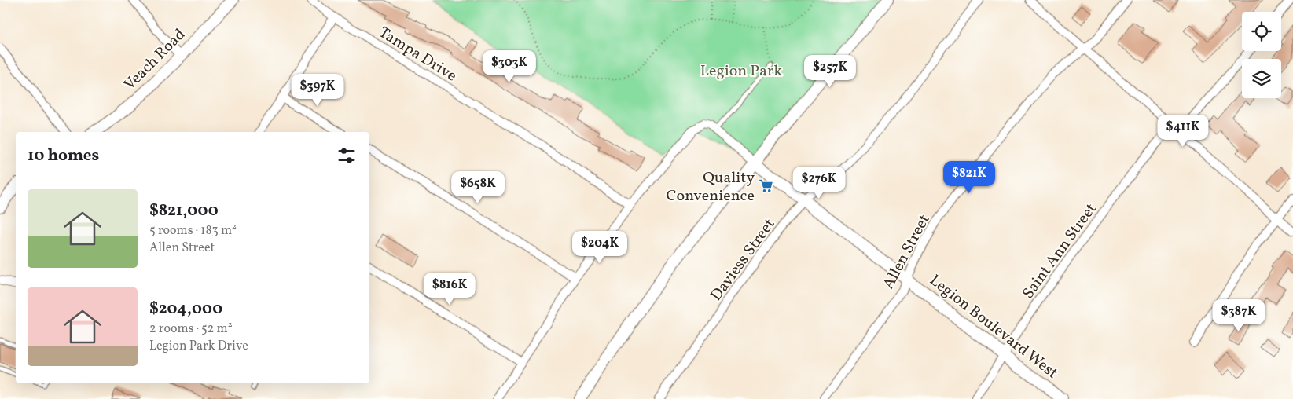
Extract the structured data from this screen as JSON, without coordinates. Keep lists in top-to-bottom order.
{
  "streets": {
    "street": [
      "Tampa Drive",
      "Veach Road",
      "Saint Ann Street",
      "Allen Street",
      "Daviess Street",
      "Legion Boulevard West"
    ]
  },
  "crossings": [
    ["Saint Ann Street", "Legion Boulevard West"],
    ["Allen Street", "Legion Boulevard West"],
    ["Daviess Street", "Legion Boulevard West"]
  ],
  "parks": ["Legion Park"],
  "places": {
    "supermarket": ["Quality Convenience"]
  },
  "page": {
    "price": [
      "$303K",
      "$257K",
      "$397K",
      "$411K",
      "$821K",
      "$276K",
      "$658K",
      "$204K",
      "$816K",
      "$387K"
    ],
    "heading": "10 homes",
    "list": [
      {
        "name": "$821,000",
        "note": "5 rooms · 183 m² · Allen Street"
      },
      {
        "name": "$204,000",
        "note": "2 rooms · 52 m² · Legion Park Drive"
      }
    ]
  }
}
